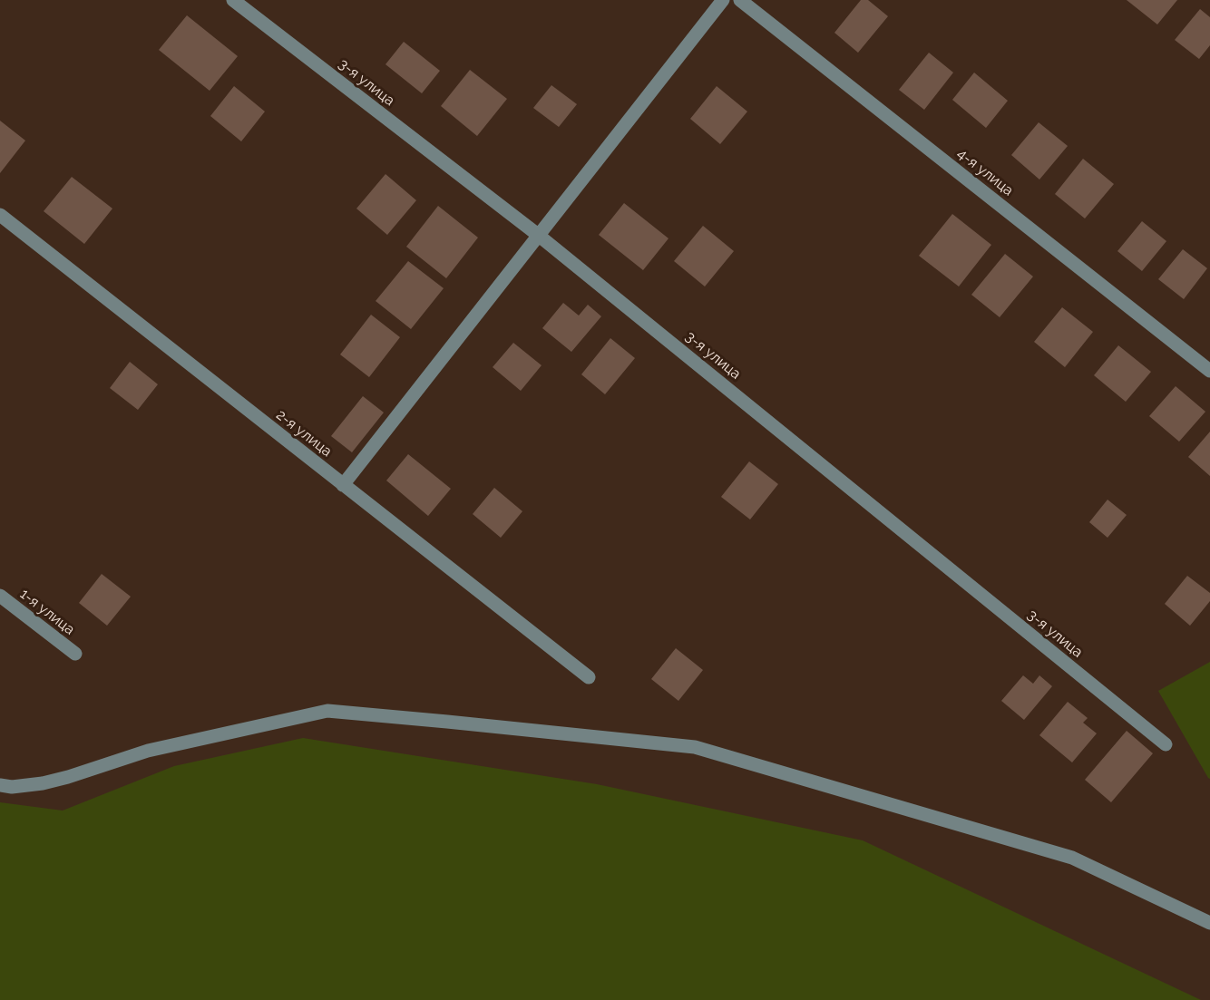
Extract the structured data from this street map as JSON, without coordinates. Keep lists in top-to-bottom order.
{
  "streets": {
    "street": [
      "3-я улица",
      "4-я улица",
      "2-я улица",
      "1-я улица"
    ]
  }
}
